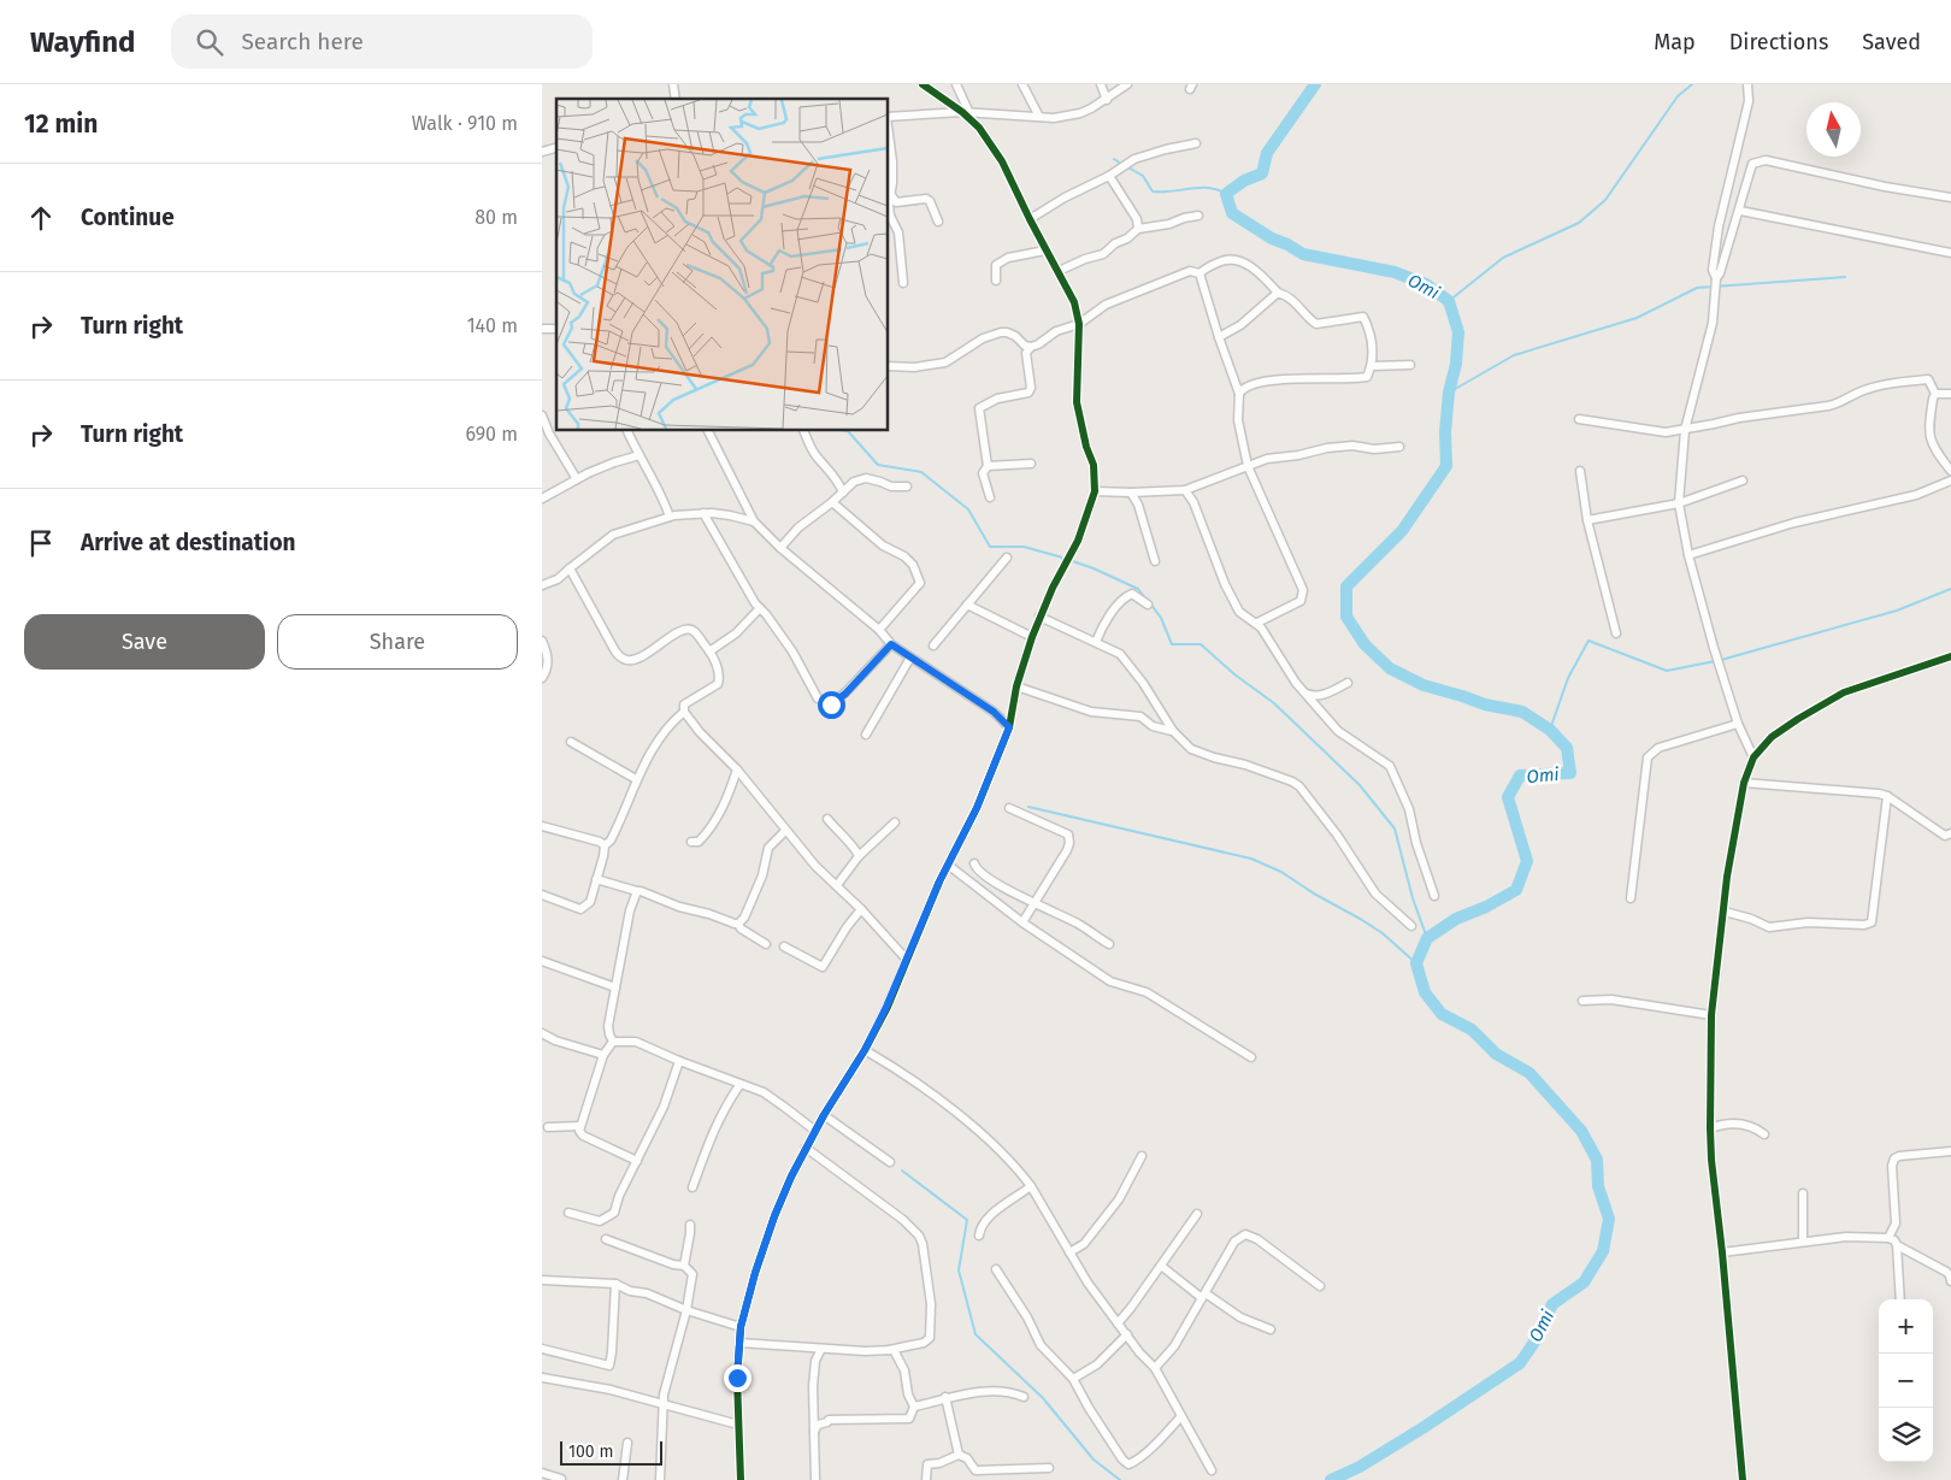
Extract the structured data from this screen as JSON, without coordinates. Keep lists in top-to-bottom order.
{
  "water": ["Omi"],
  "scale_bar": "100 m",
  "north": "top",
  "page": {
    "header": "Wayfind",
    "search": "Search here",
    "nav": ["Map", "Directions", "Saved"],
    "heading": ["12 min", "Walk · 910 m"],
    "list": [
      ["Continue", "80 m"],
      ["Turn right", "140 m"],
      ["Turn right", "690 m"],
      "Arrive at destination"
    ],
    "buttons": ["Save", "Share"],
    "map_buttons": ["+", "−"],
    "scale": "100 m"
  }
}
